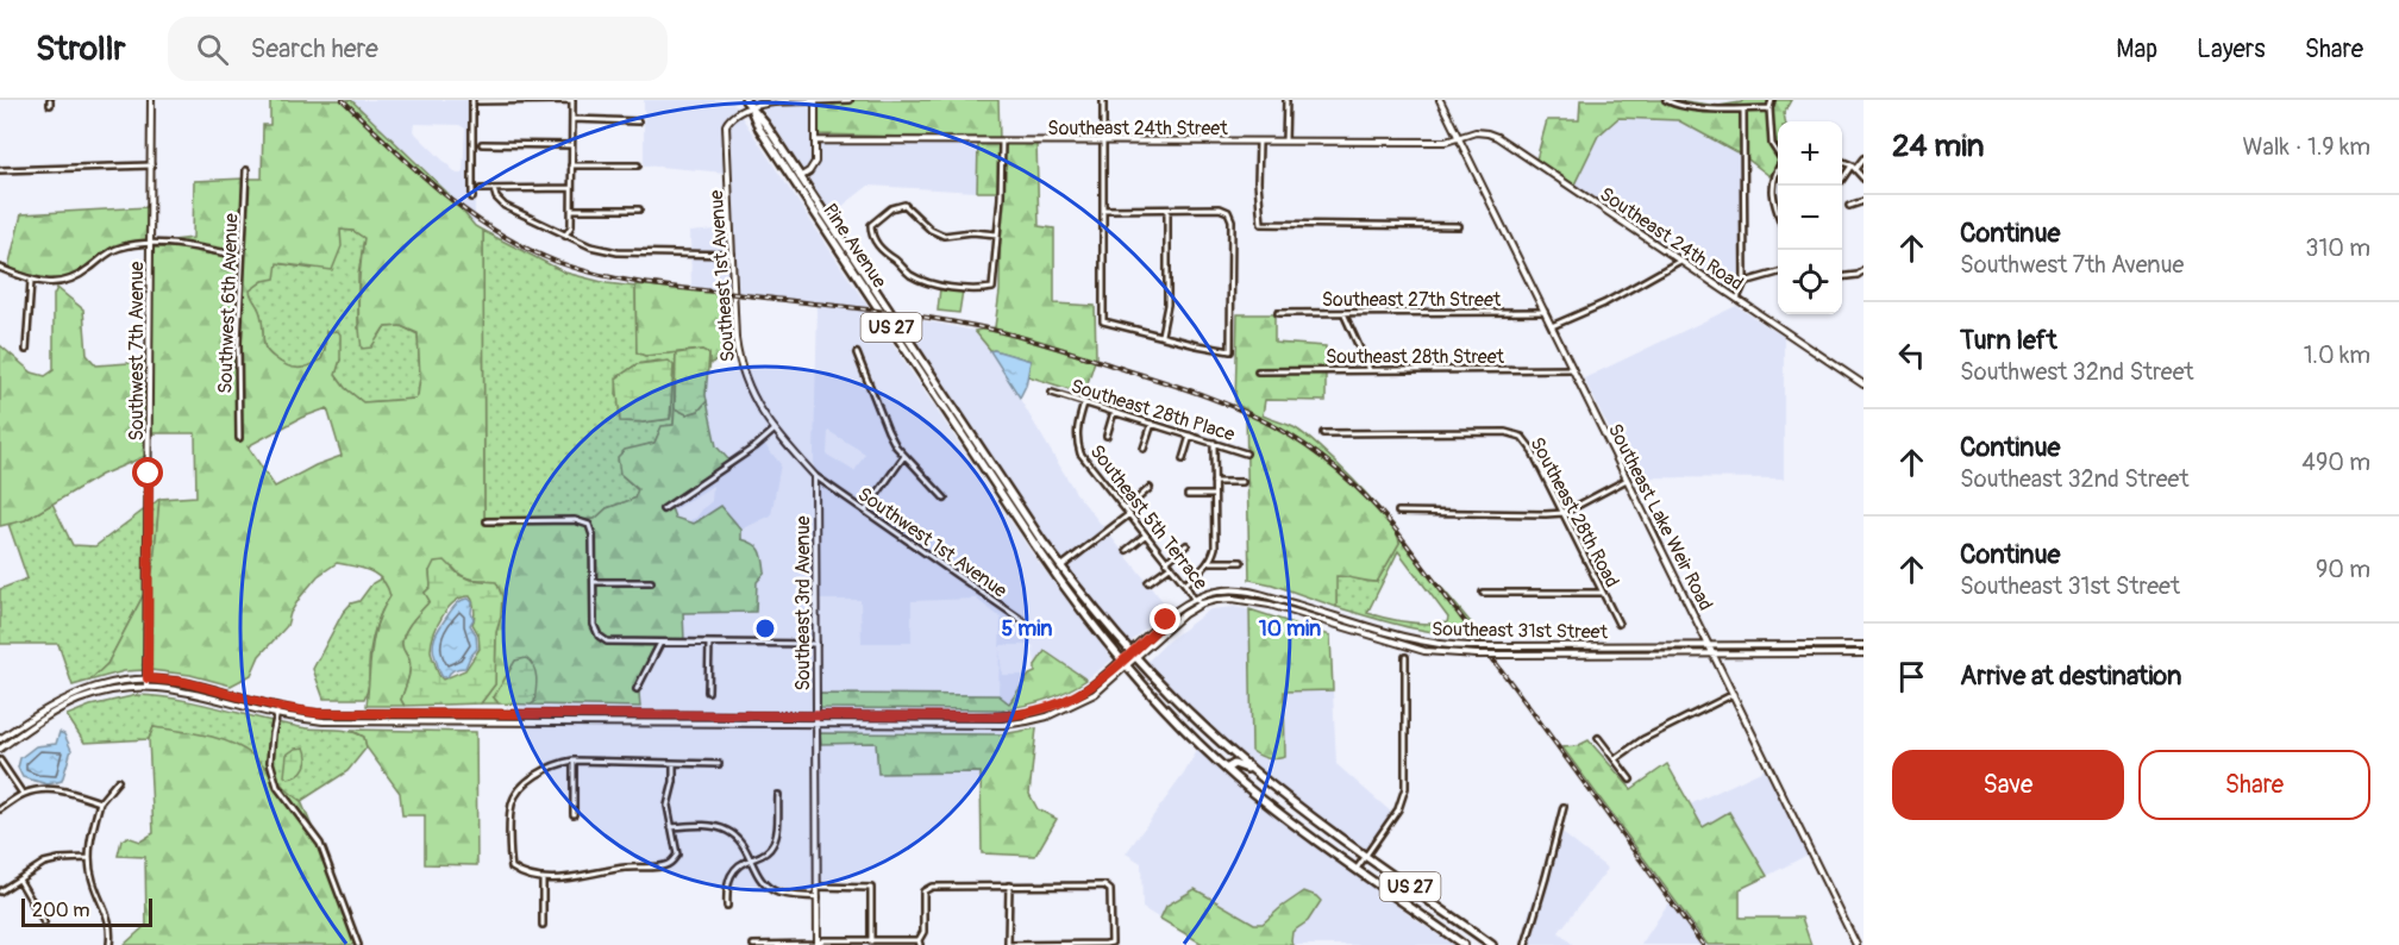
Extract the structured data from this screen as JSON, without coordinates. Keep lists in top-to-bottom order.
{
  "streets": {
    "highway": ["Pine Avenue", "US 27"],
    "main road": [
      "Southeast 24th Street",
      "Southeast 24th Road",
      "Southeast 1st Avenue",
      "Southwest 7th Avenue",
      "Southeast Lake Weir Road",
      "Southeast 3rd Avenue",
      "Southeast 31st Street"
    ],
    "street": [
      "Southeast 27th Street",
      "Southwest 6th Avenue",
      "Southeast 28th Street",
      "Southeast 28th Place",
      "Southeast 28th Road",
      "Southeast 5th Terrace",
      "Southwest 1st Avenue"
    ]
  },
  "crossings": [
    ["Southeast 24th Street", "Southeast 24th Road"],
    ["Southeast 24th Street", "Southeast Lake Weir Road"],
    ["Southeast 24th Road", "Southeast Lake Weir Road"],
    ["Pine Avenue", "Southeast 1st Avenue"],
    ["Pine Avenue", "US 27"],
    ["Southeast 1st Avenue", "Southwest 1st Avenue"],
    ["Southeast 1st Avenue", "Southeast 3rd Avenue"],
    ["Southeast 27th Street", "Southeast Lake Weir Road"],
    ["US 27", "Southeast 31st Street"],
    ["Southeast 28th Street", "Southeast Lake Weir Road"],
    ["Southeast 28th Place", "Southeast 5th Terrace"],
    ["Southeast 5th Terrace", "Southeast 31st Street"],
    ["Southeast Lake Weir Road", "Southeast 31st Street"],
    ["Southwest 1st Avenue", "Southeast 3rd Avenue"]
  ],
  "scale_bar": "200 m",
  "page": {
    "header": "Strollr",
    "search": "Search here",
    "nav": ["Map", "Layers", "Share"],
    "heading": ["24 min", "Walk · 1.9 km"],
    "map_buttons": ["+", "−"],
    "list": [
      ["Continue", "Southwest 7th Avenue", "310 m"],
      ["Turn left", "Southwest 32nd Street", "1.0 km"],
      ["Continue", "Southeast 32nd Street", "490 m"],
      ["Continue", "Southeast 31st Street", "90 m"],
      "Arrive at destination"
    ],
    "buttons": ["Save", "Share"],
    "scale": "200 m"
  },
  "rings": ["5 min", "10 min"]
}
